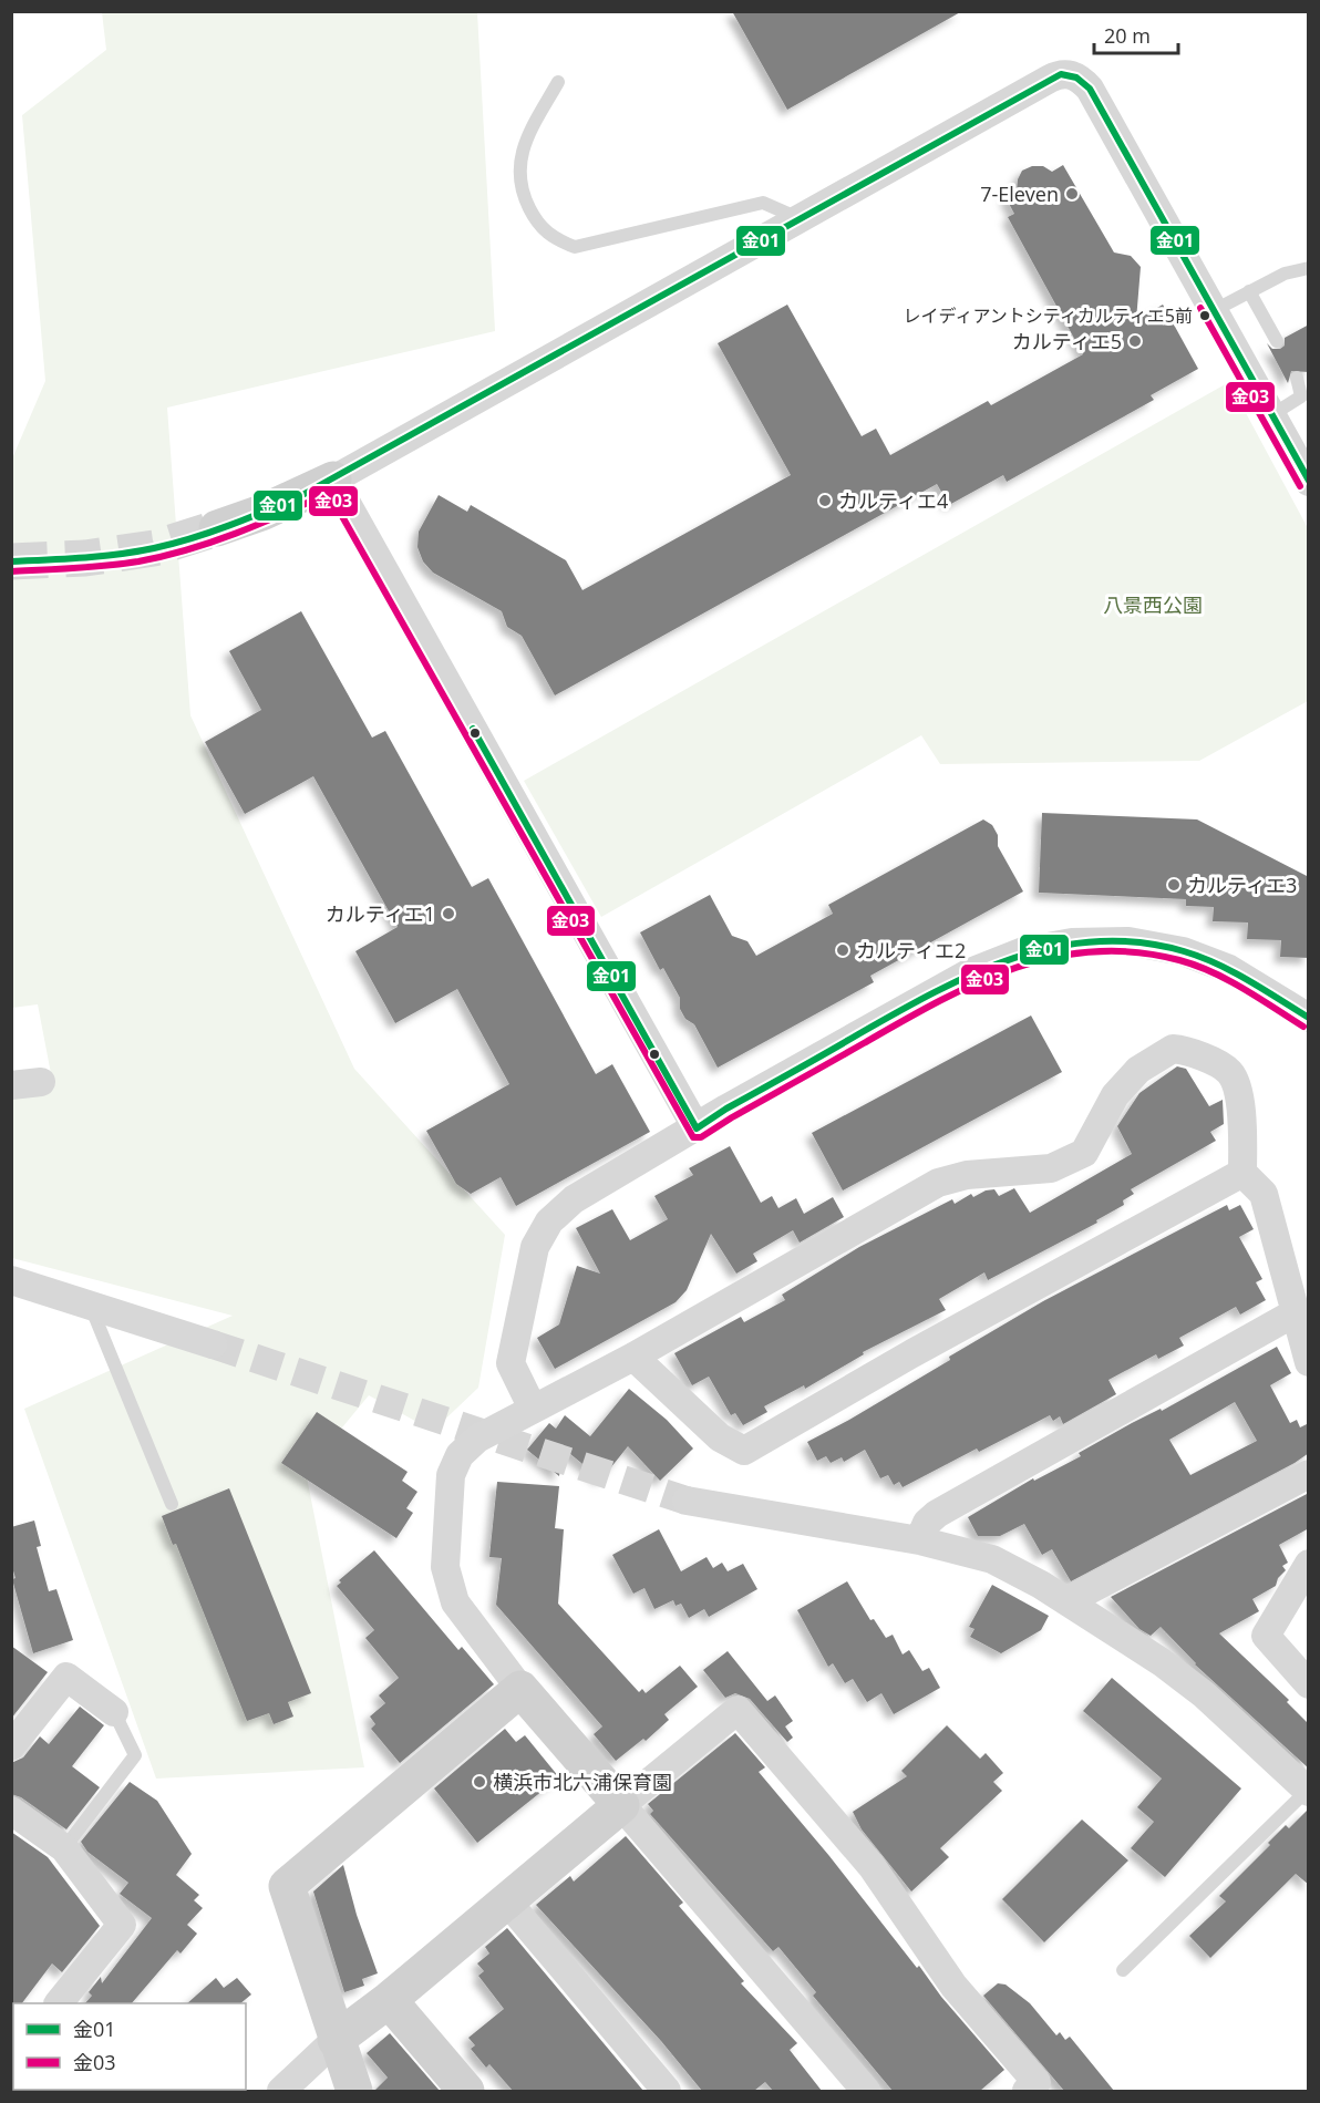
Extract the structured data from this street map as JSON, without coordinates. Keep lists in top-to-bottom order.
{
  "parks": ["八景西公園"],
  "places": [
    "7-Eleven",
    "レイディアントシティカルティエ5前",
    "カルティエ5",
    "カルティエ4",
    "カルティエ3",
    "カルティエ1",
    "カルティエ2",
    "横浜市北六浦保育園"
  ],
  "lines": ["transit line 金01", "transit line 金03"],
  "legend": ["金01", "金03"],
  "scale_bar": "20 m"
}
